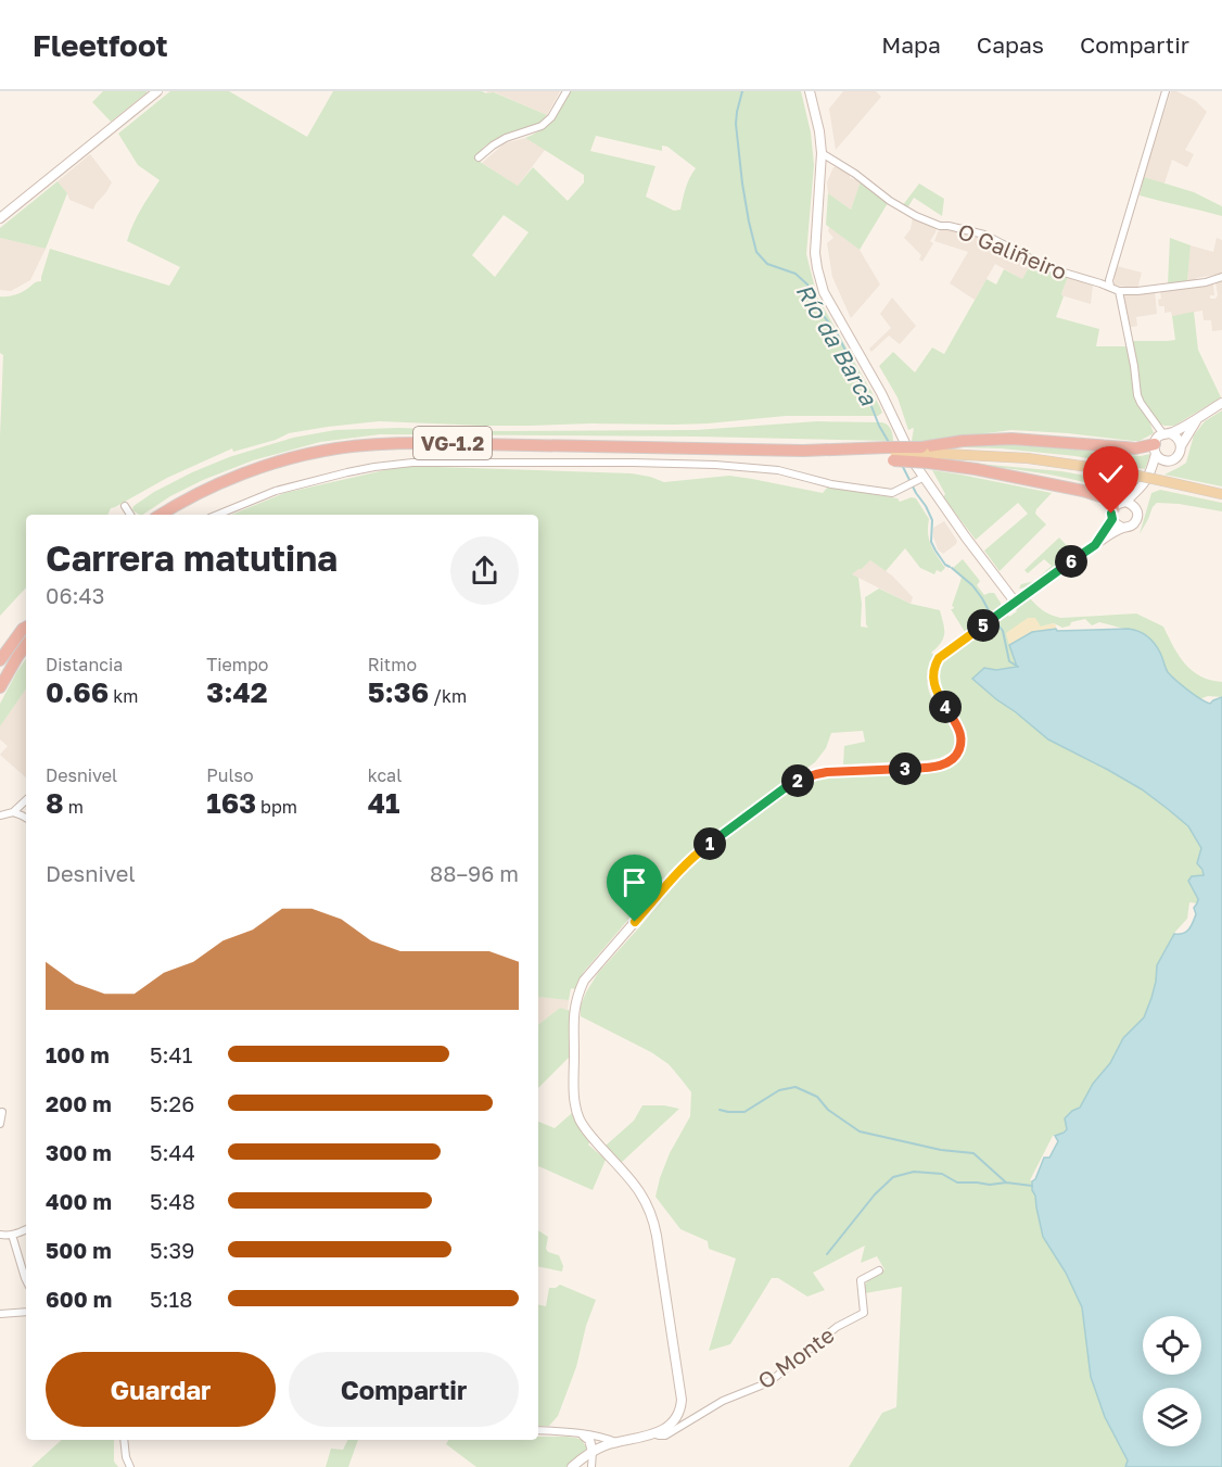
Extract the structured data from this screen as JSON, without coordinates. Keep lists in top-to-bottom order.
{
  "streets": {
    "highway": ["VG-1.2"],
    "street": ["O Galiñeiro", "O Monte"]
  },
  "water": ["Río da Barca"],
  "page": {
    "header": "Fleetfoot",
    "nav": ["Mapa", "Capas", "Compartir"],
    "heading": ["Carrera matutina", "06:43"],
    "pins": [
      "6",
      "5",
      "4",
      "3",
      "2",
      "1"
    ],
    "stats": [
      ["Distancia", "0.66 km"],
      ["Tiempo", "3:42"],
      ["Ritmo", "5:36 /km"],
      ["Desnivel", "8 m"],
      ["Pulso", "163 bpm"],
      ["kcal", "41"]
    ],
    "chart": ["Desnivel", "88–96 m"],
    "list": [
      {
        "name": "100 m",
        "note": "5:41"
      },
      {
        "name": "200 m",
        "note": "5:26"
      },
      {
        "name": "300 m",
        "note": "5:44"
      },
      {
        "name": "400 m",
        "note": "5:48"
      },
      {
        "name": "500 m",
        "note": "5:39"
      },
      {
        "name": "600 m",
        "note": "5:18"
      }
    ],
    "buttons": ["Guardar", "Compartir"]
  }
}
